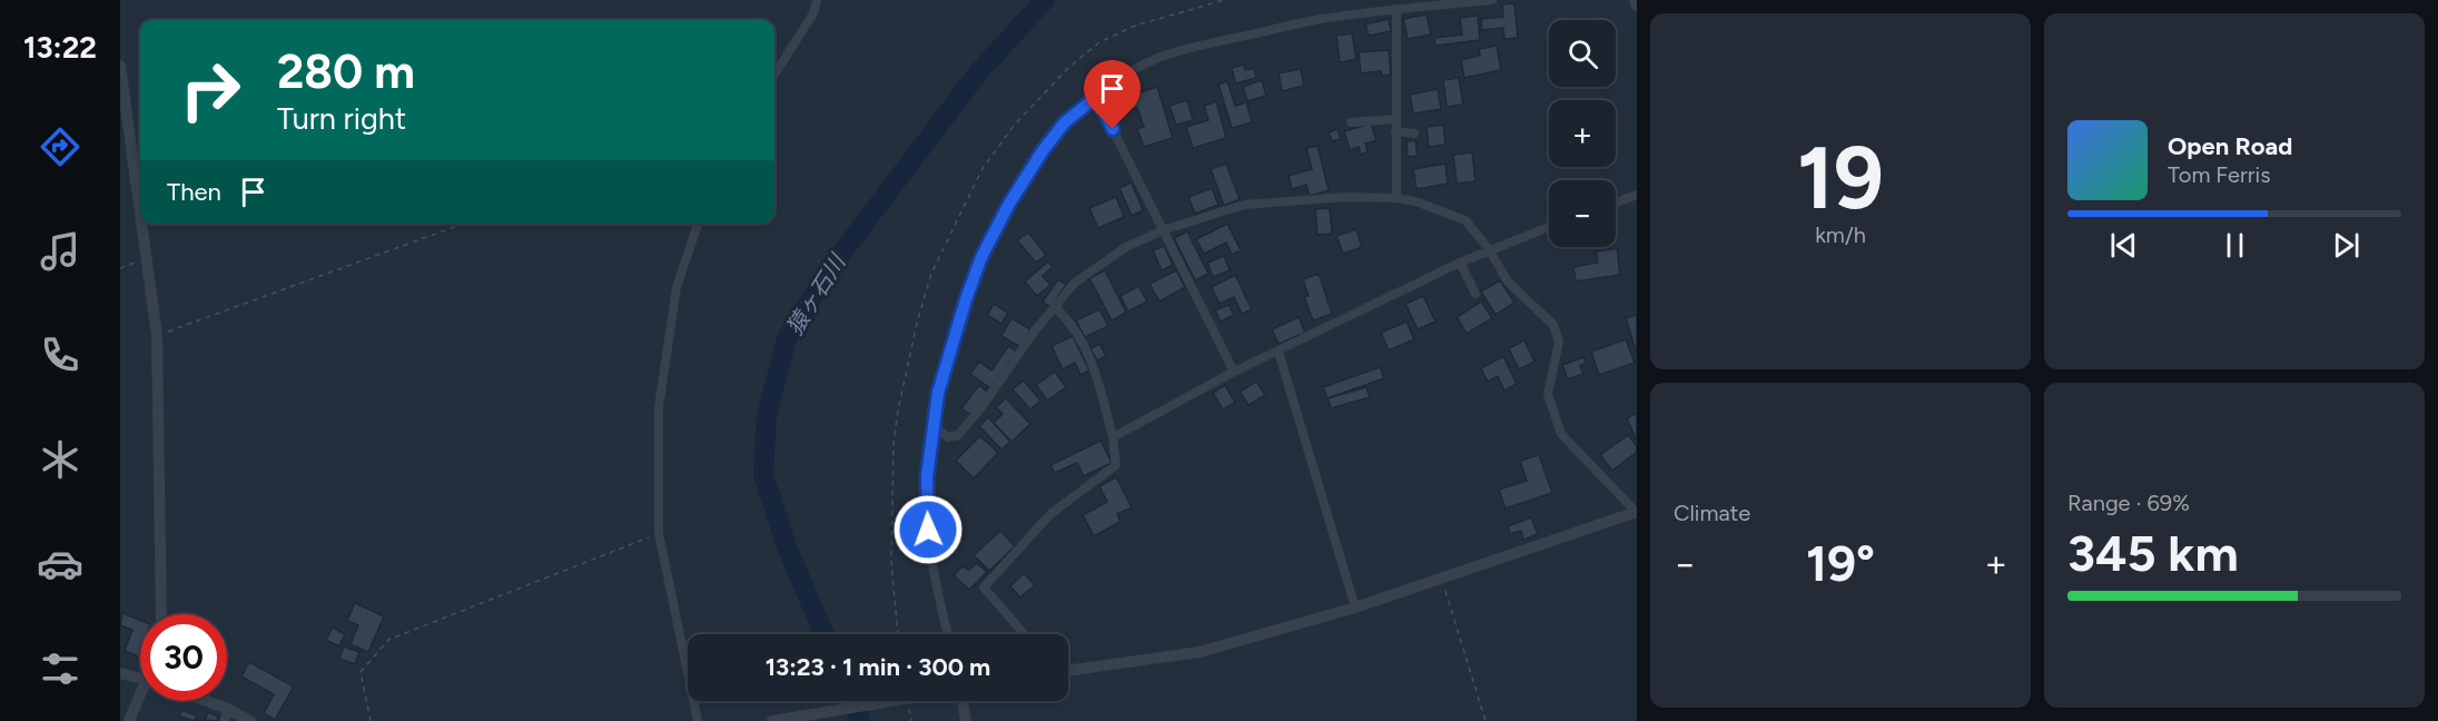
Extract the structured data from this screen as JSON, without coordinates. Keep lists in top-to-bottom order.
{
  "water": ["猿ヶ石川"],
  "page": {
    "tabs": "13:22",
    "tile": [
      ["19", "km/h"],
      "Climate",
      ["Range · 69%", "345 km"]
    ],
    "map_buttons": ["+", "−"],
    "turn": ["280 m", "Turn right"],
    "song": ["Open Road", "Tom Ferris"],
    "then": "Then",
    "heat": ["−", "19°", "+"],
    "limit": "30",
    "trip": "13:23 · 1 min · 300 m"
  }
}
